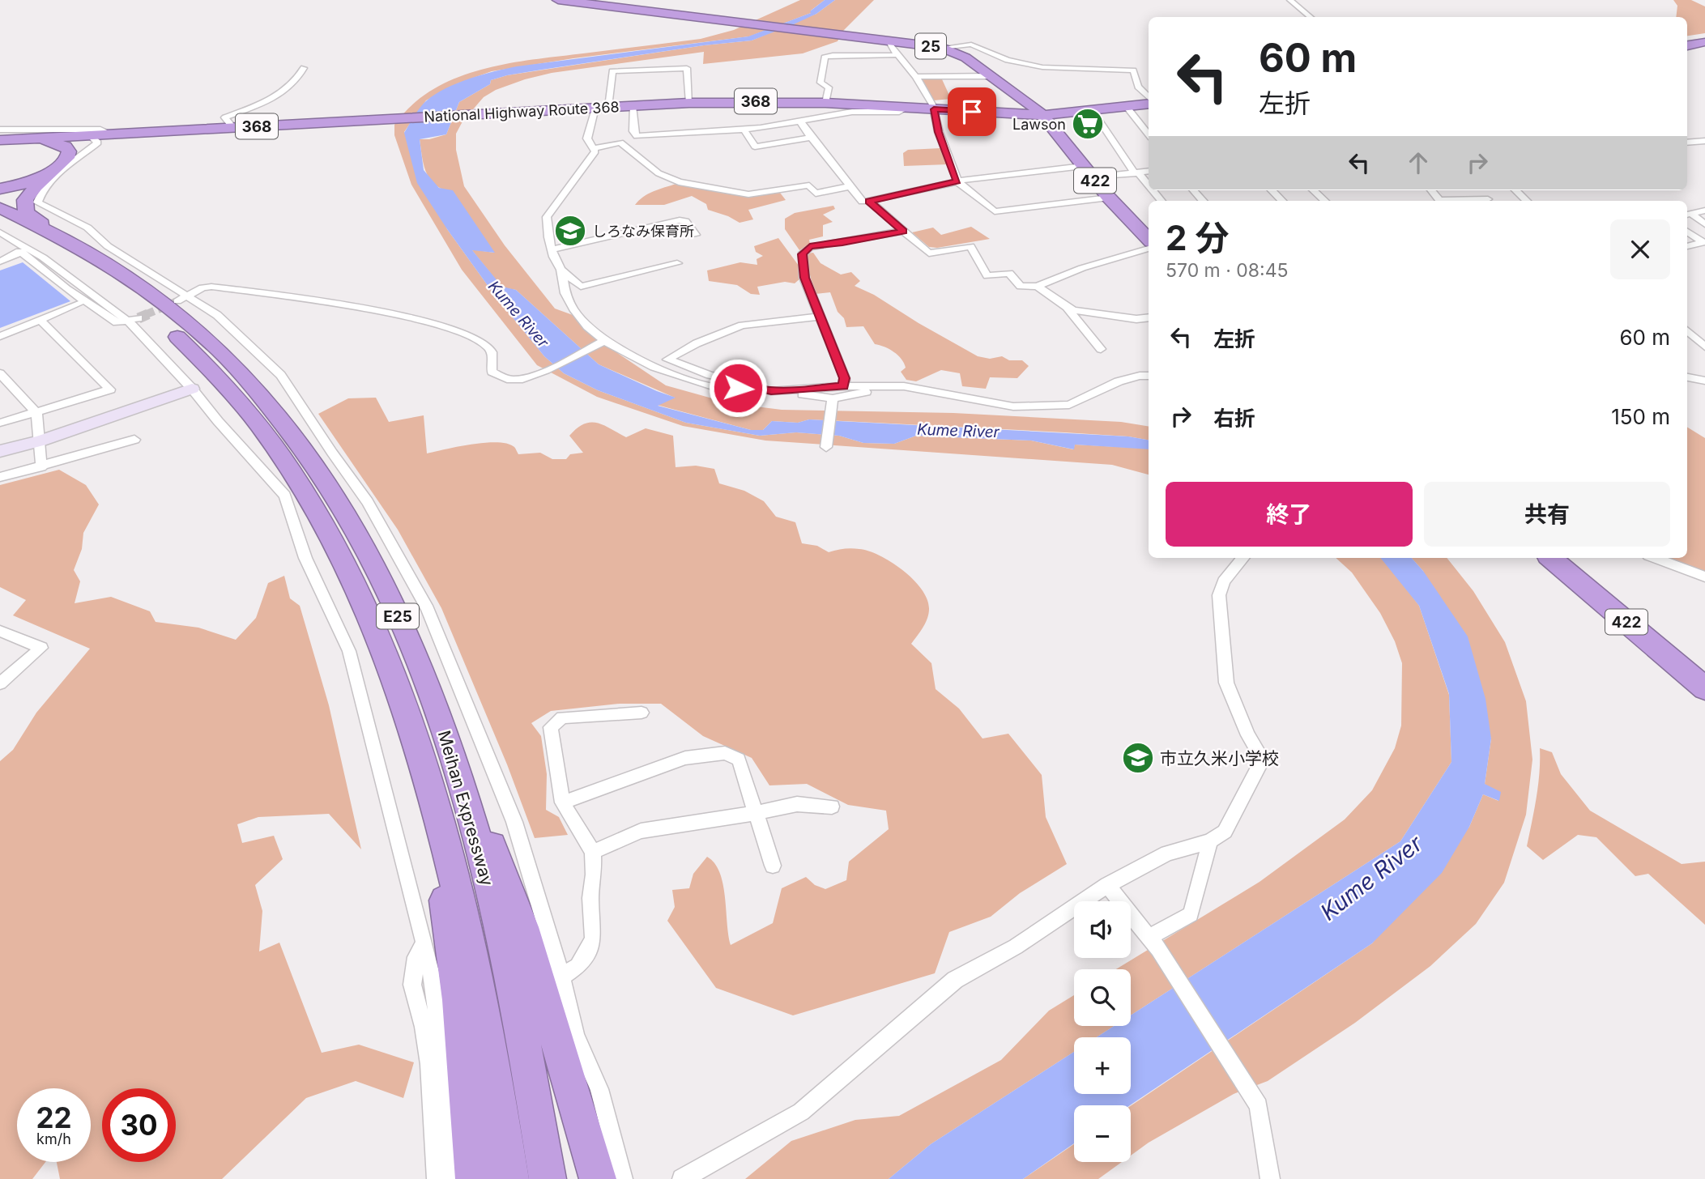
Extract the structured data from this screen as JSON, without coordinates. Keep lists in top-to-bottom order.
{
  "streets": {
    "highway": [
      "25",
      "368",
      "National Highway Route 368",
      "422",
      "E25",
      "Meihan Expressway"
    ]
  },
  "crossings": [
    ["25", "National Highway Route 368"],
    ["25", "422"],
    ["National Highway Route 368", "422"]
  ],
  "water": ["Kume River"],
  "places": {
    "supermarket": ["Lawson"],
    "school or university": ["しろなみ保育所", "市立久米小学校"]
  },
  "page": {
    "turn": ["60 m", "左折"],
    "heading": ["2 分", "570 m · 08:45"],
    "list": [
      {
        "name": "左折",
        "value": "60 m"
      },
      {
        "name": "右折",
        "value": "150 m"
      }
    ],
    "buttons": ["終了", "共有"],
    "map_buttons": ["+", "−"],
    "speed": "22 km/h",
    "limit": "30"
  }
}
